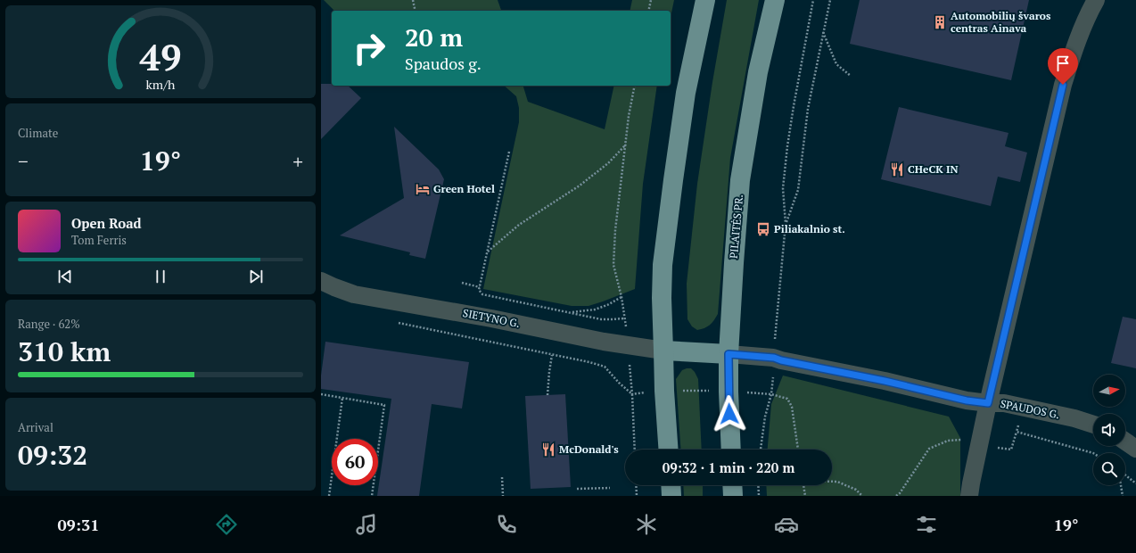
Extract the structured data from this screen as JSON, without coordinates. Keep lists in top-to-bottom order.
{
  "streets": {
    "main road": ["PILAITĖS PR."],
    "street": ["SIETYNO G.", "SPAUDOS G."]
  },
  "crossings": [
    ["PILAITĖS PR.", "SPAUDOS G."]
  ],
  "places": {
    "building": ["Automobilių švaros centras Ainava"],
    "restaurant": ["CHeCK IN", "McDonald's"],
    "hotel": ["Green Hotel"],
    "bus stop": ["Piliakalnio st."]
  },
  "north": "right",
  "page": {
    "turn": ["20 m", "Spaudos g."],
    "tile": [
      "Climate",
      ["Range · 62%", "310 km"],
      ["Arrival", "09:32"]
    ],
    "heat": ["−", "19°", "+"],
    "song": ["Open Road", "Tom Ferris"],
    "limit": "60",
    "trip": "09:32 · 1 min · 220 m",
    "tabs": ["09:31", "19°"],
    "gauge": ["49", "km/h"]
  }
}
